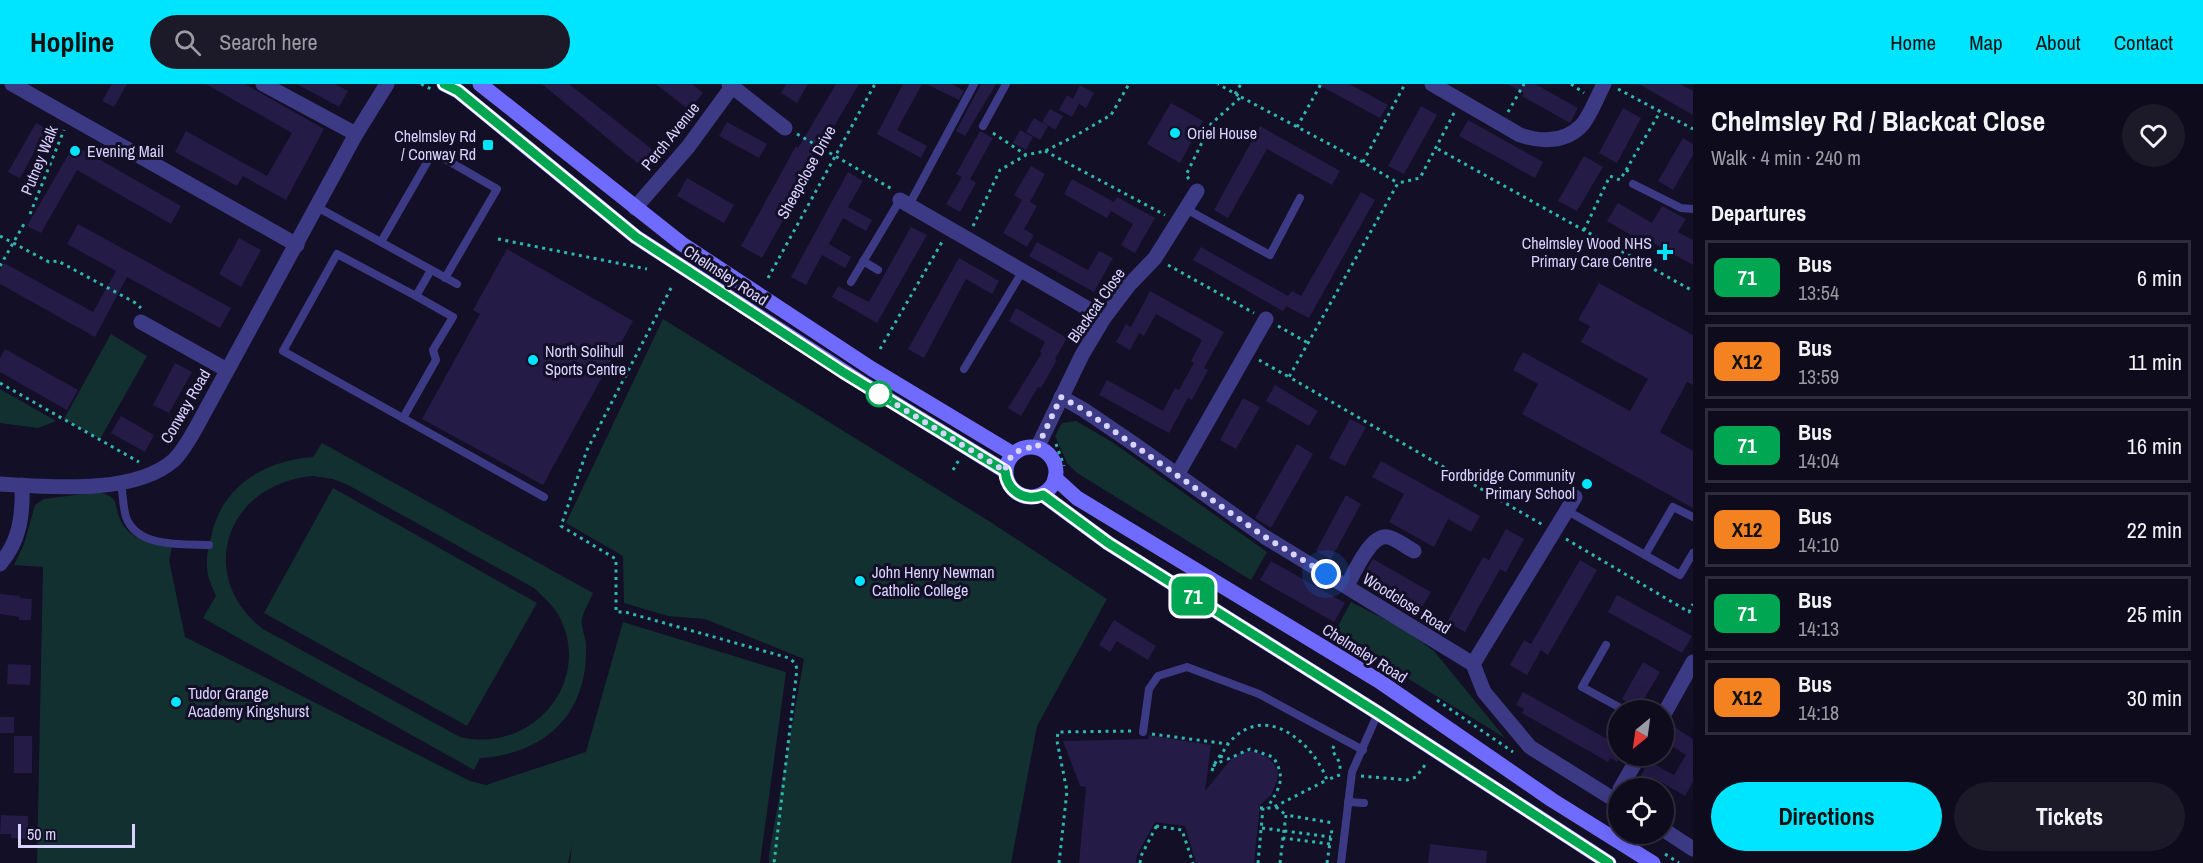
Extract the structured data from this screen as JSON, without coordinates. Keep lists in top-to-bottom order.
{
  "streets": {
    "street": [
      "Perch Avenue",
      "Chelmsley Road",
      "Blackcat Close",
      "Conway Road",
      "Woodclose Road"
    ],
    "path": ["Putney Walk", "Sheepclose Drive"]
  },
  "crossings": [
    ["Perch Avenue", "Chelmsley Road"],
    ["Chelmsley Road", "Blackcat Close"],
    ["Blackcat Close", "Woodclose Road"]
  ],
  "places": {
    "other": [
      "Oriel House",
      "Evening Mail",
      "North Solihull Sports Centre",
      "Fordbridge Community Primary School",
      "John Henry Newman Catholic College",
      "Tudor Grange Academy Kingshurst"
    ],
    "transit": ["Chelmsley Rd / Conway Rd"],
    "health": ["Chelmsley Wood NHS Primary Care Centre"]
  },
  "lines": ["bus line 71"],
  "scale_bar": "50 m",
  "north": "bottom left",
  "page": {
    "header": "Hopline",
    "search": "Search here",
    "nav": [
      "Home",
      "Map",
      "About",
      "Contact"
    ],
    "on_map": "71",
    "heading": [
      ["Chelmsley Rd / Blackcat Close", "Walk · 4 min · 240 m"],
      "Departures"
    ],
    "list": [
      {
        "mark": "71",
        "name": "Bus",
        "note": "13:54",
        "value": "6 min"
      },
      {
        "mark": "X12",
        "name": "Bus",
        "note": "13:59",
        "value": "11 min"
      },
      {
        "mark": "71",
        "name": "Bus",
        "note": "14:04",
        "value": "16 min"
      },
      {
        "mark": "X12",
        "name": "Bus",
        "note": "14:10",
        "value": "22 min"
      },
      {
        "mark": "71",
        "name": "Bus",
        "note": "14:13",
        "value": "25 min"
      },
      {
        "mark": "X12",
        "name": "Bus",
        "note": "14:18",
        "value": "30 min"
      }
    ],
    "buttons": ["Directions", "Tickets"],
    "scale": "50 m"
  }
}
